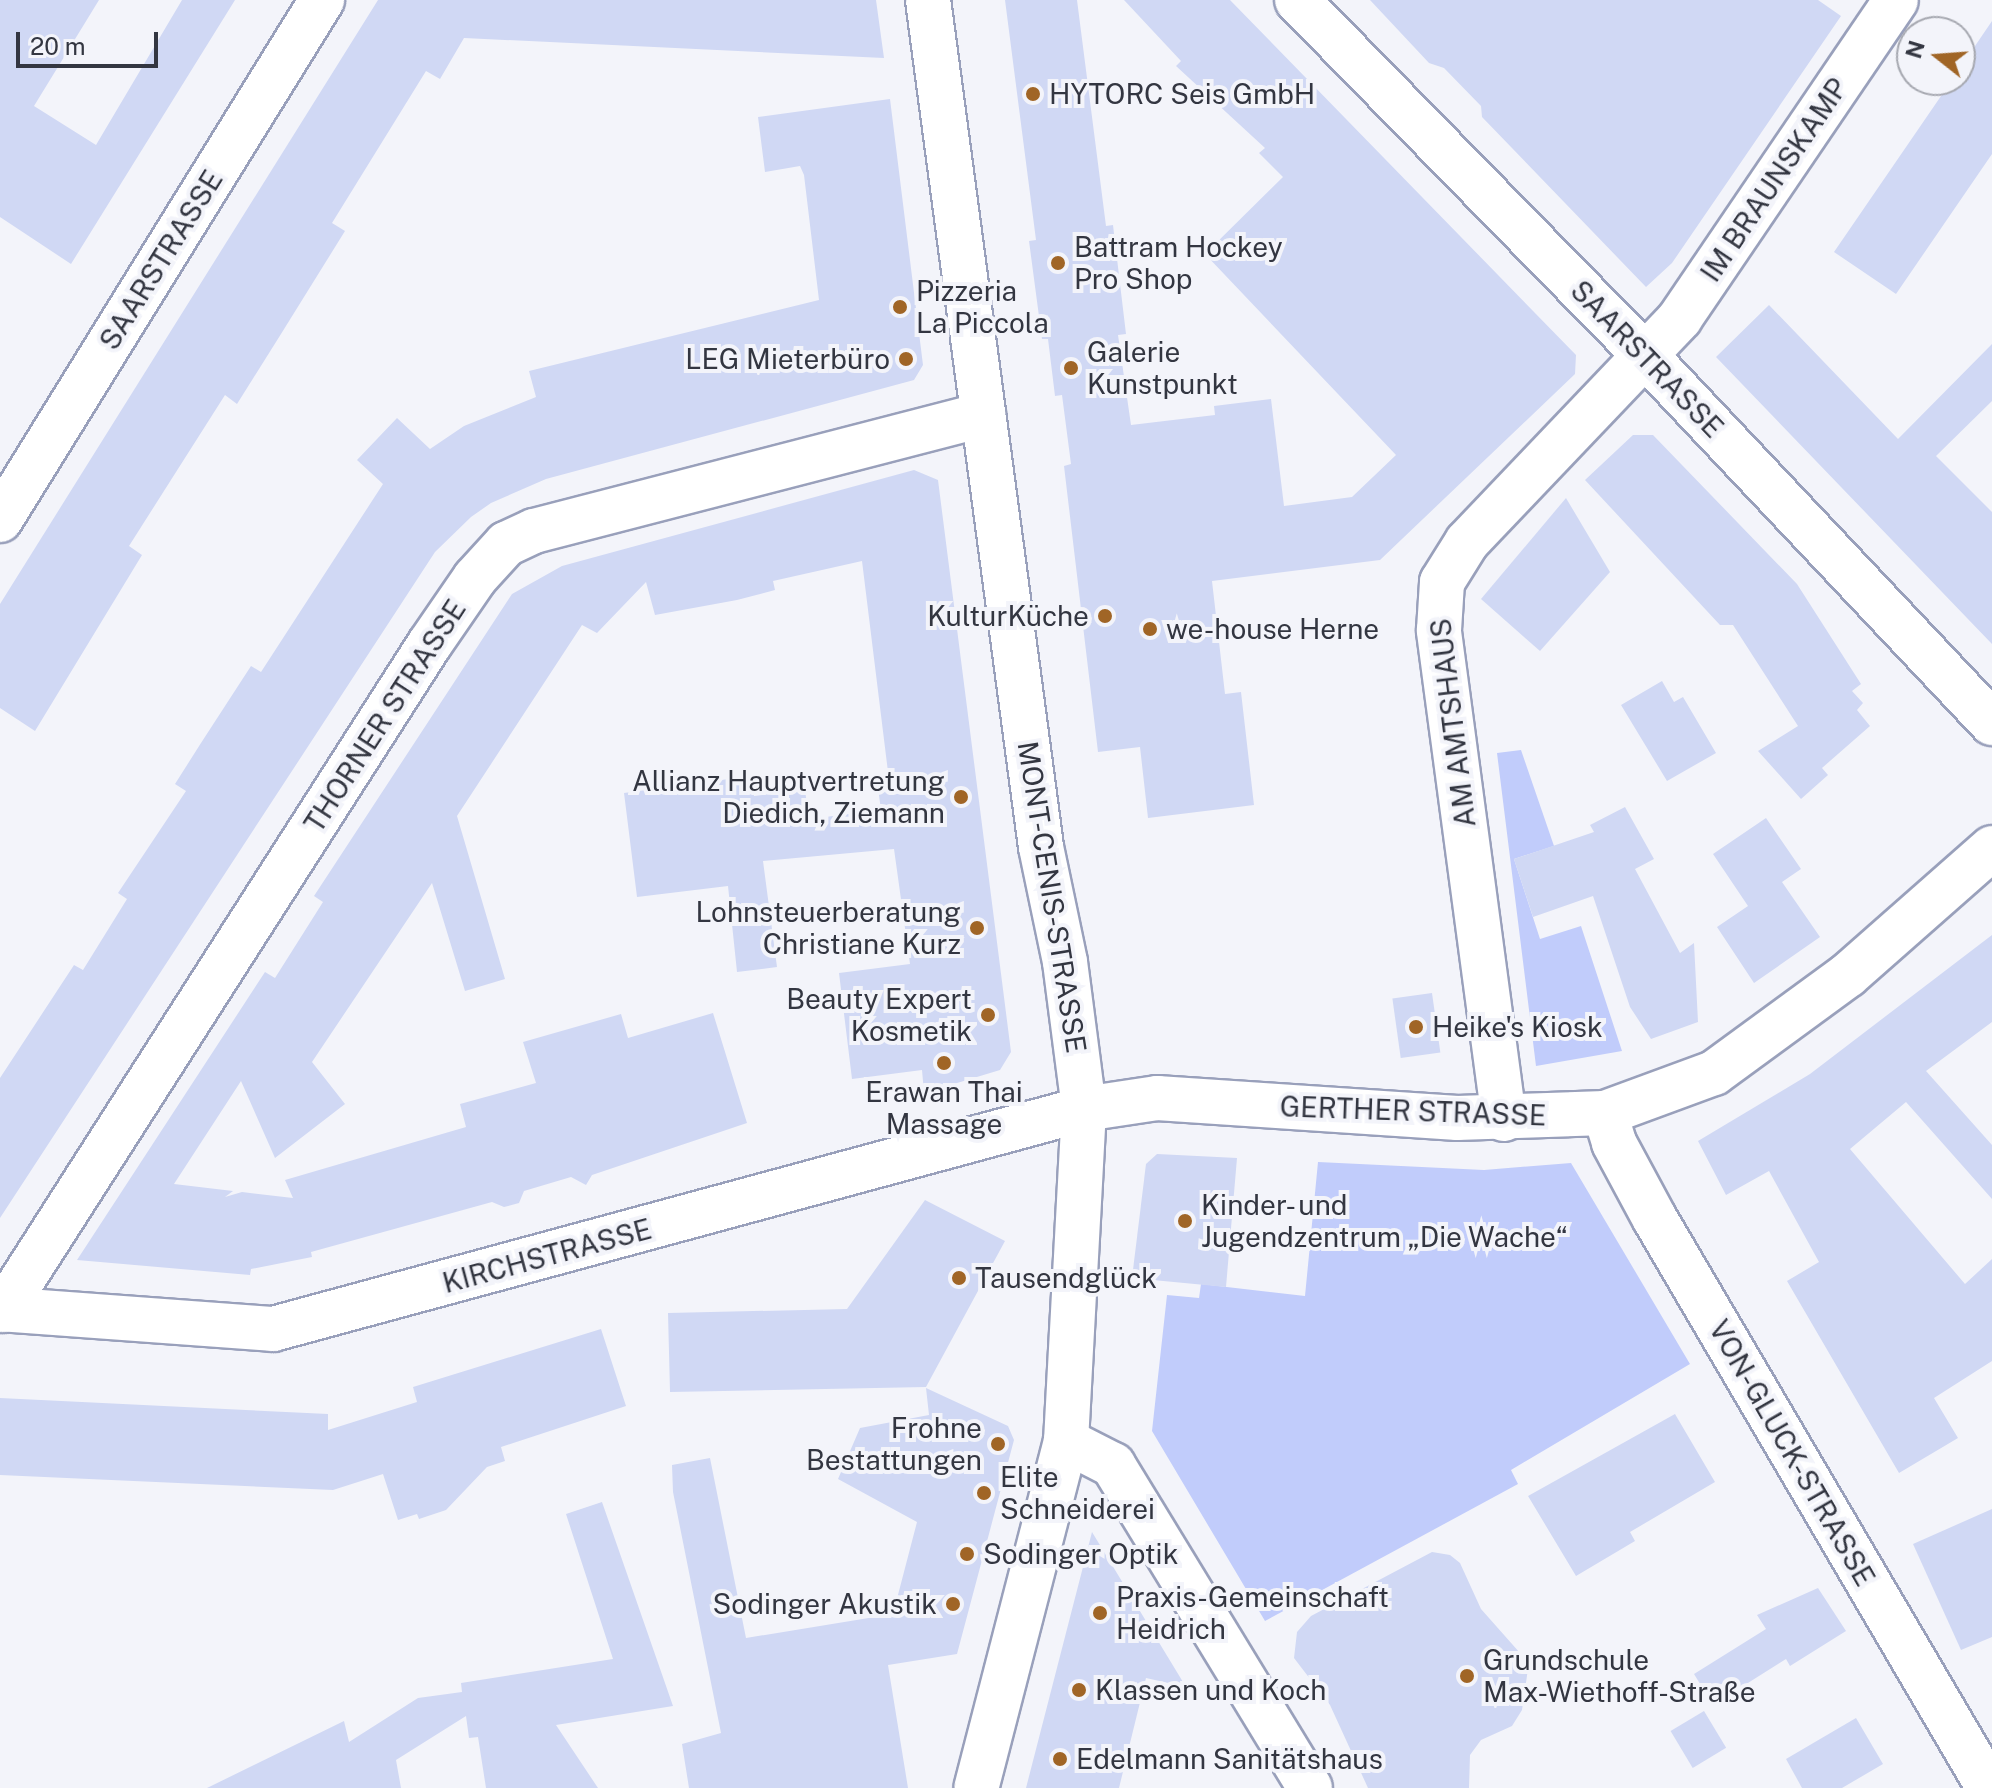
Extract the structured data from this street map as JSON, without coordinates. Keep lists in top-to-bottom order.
{
  "streets": {
    "street": [
      "IM BRAUNSKAMP",
      "SAARSTRASSE",
      "THORNER STRASSE",
      "AM AMTSHAUS",
      "MONT-CENIS-STRASSE",
      "GERTHER STRASSE",
      "KIRCHSTRASSE",
      "VON-GLUCK-STRASSE"
    ]
  },
  "crossings": [
    ["IM BRAUNSKAMP", "SAARSTRASSE"],
    ["IM BRAUNSKAMP", "AM AMTSHAUS"],
    ["SAARSTRASSE", "AM AMTSHAUS"],
    ["THORNER STRASSE", "MONT-CENIS-STRASSE"],
    ["THORNER STRASSE", "KIRCHSTRASSE"],
    ["AM AMTSHAUS", "GERTHER STRASSE"],
    ["MONT-CENIS-STRASSE", "GERTHER STRASSE"],
    ["MONT-CENIS-STRASSE", "KIRCHSTRASSE"],
    ["GERTHER STRASSE", "KIRCHSTRASSE"],
    ["GERTHER STRASSE", "VON-GLUCK-STRASSE"]
  ],
  "places": [
    "HYTORC Seis GmbH",
    "Battram Hockey Pro Shop",
    "Pizzeria La Piccola",
    "LEG Mieterbüro",
    "Galerie Kunstpunkt",
    "KulturKüche",
    "we-house Herne",
    "Allianz Hauptvertretung Diedich, Ziemann",
    "Lohnsteuerberatung Christiane Kurz",
    "Beauty Expert Kosmetik",
    "Heike's Kiosk",
    "Erawan Thai Massage",
    "Kinder- und Jugendzentrum „Die Wache“",
    "Tausendglück",
    "Frohne Bestattungen",
    "Elite Schneiderei",
    "Sodinger Optik",
    "Sodinger Akustik",
    "Praxis-Gemeinschaft Heidrich",
    "Grundschule Max-Wiethoff-Straße",
    "Klassen und Koch",
    "Edelmann Sanitätshaus"
  ],
  "scale_bar": "20 m",
  "north": "left"
}
